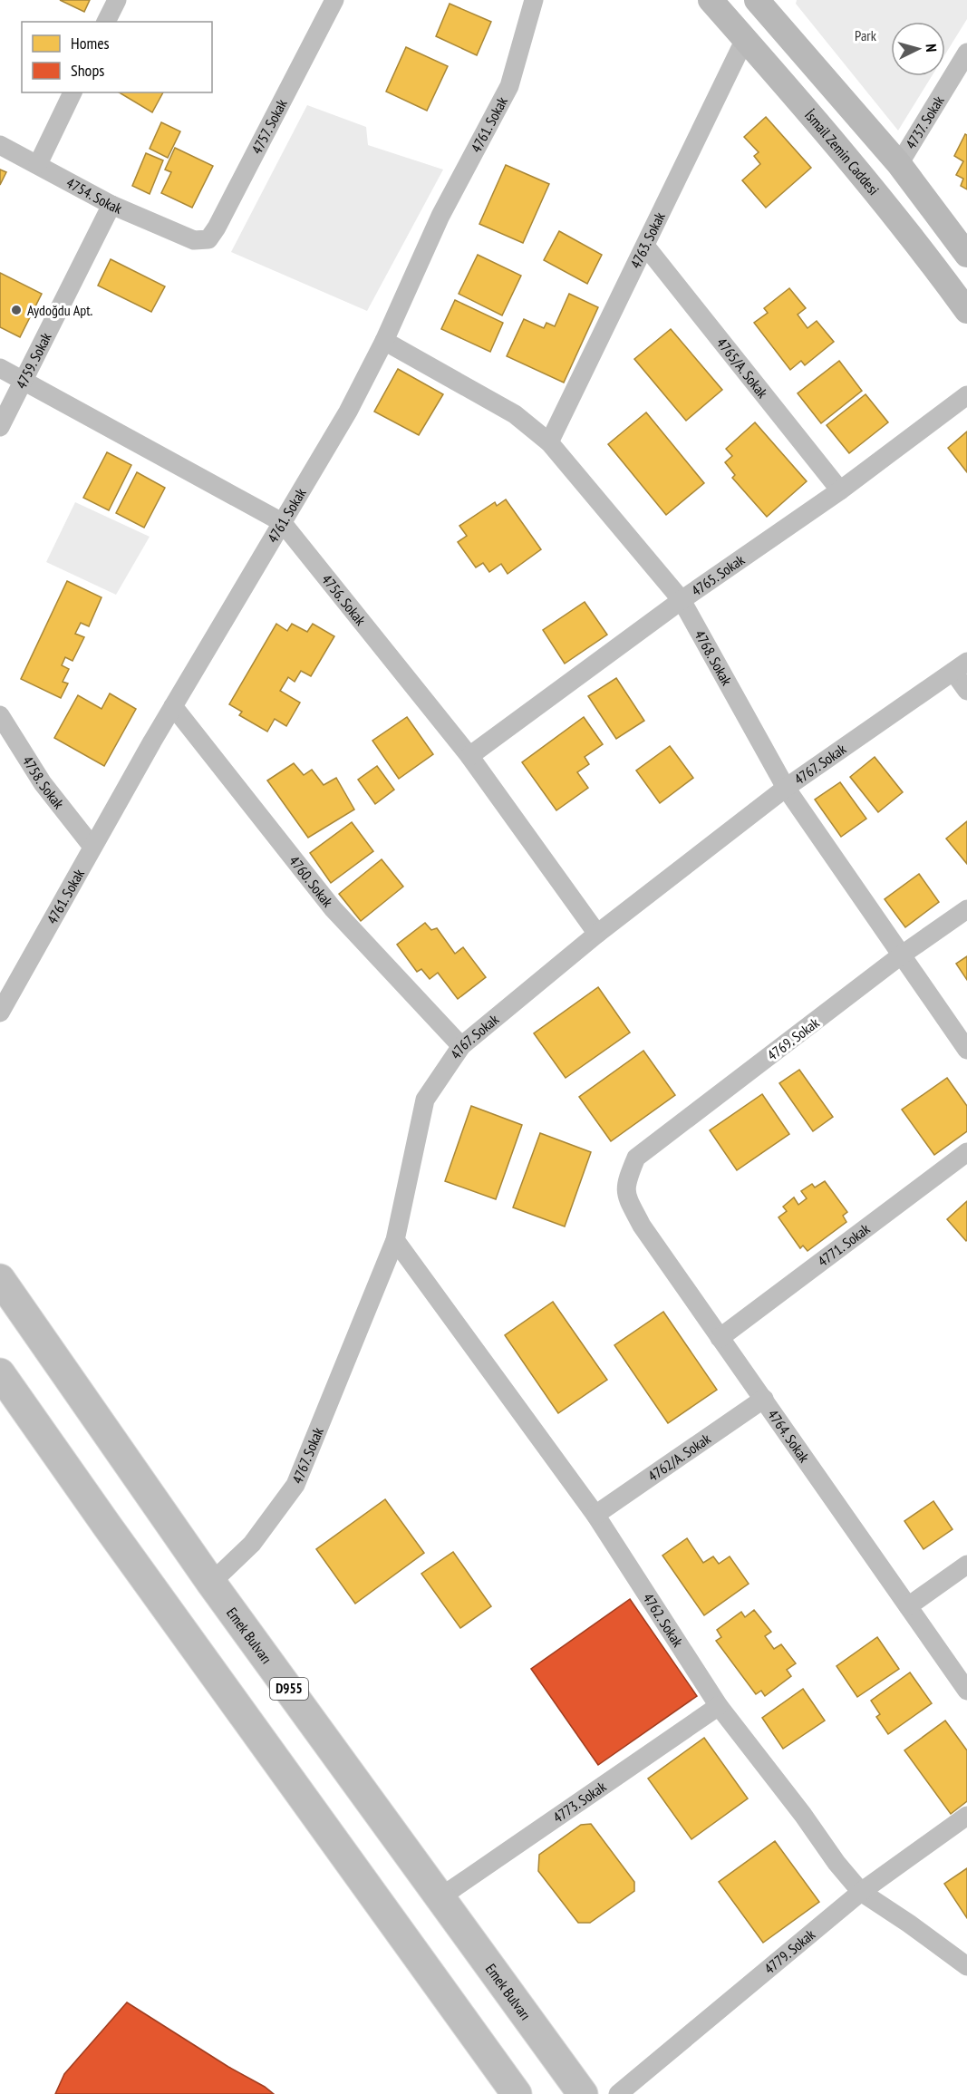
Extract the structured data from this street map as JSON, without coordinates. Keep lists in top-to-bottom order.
{
  "streets": {
    "highway": ["Emek Bulvarı", "D955"],
    "main road": ["İsmail Zemin Caddesi"],
    "street": [
      "4737. Sokak",
      "4761. Sokak",
      "4757. Sokak",
      "4754. Sokak",
      "4763. Sokak",
      "4759. Sokak",
      "4765/A. Sokak",
      "4765. Sokak",
      "4756. Sokak",
      "4768. Sokak",
      "4767. Sokak",
      "4758. Sokak",
      "4760. Sokak",
      "4769. Sokak",
      "4771. Sokak",
      "4764. Sokak",
      "4762/A. Sokak",
      "4762. Sokak",
      "4773. Sokak",
      "4779. Sokak"
    ]
  },
  "crossings": [
    ["4761. Sokak", "4756. Sokak"],
    ["4761. Sokak", "4768. Sokak"],
    ["4761. Sokak", "4758. Sokak"],
    ["4761. Sokak", "4760. Sokak"],
    ["4757. Sokak", "4754. Sokak"],
    ["İsmail Zemin Caddesi", "4763. Sokak"],
    ["4754. Sokak", "4759. Sokak"],
    ["4763. Sokak", "4765/A. Sokak"],
    ["4763. Sokak", "4768. Sokak"],
    ["4759. Sokak", "4756. Sokak"],
    ["4765/A. Sokak", "4765. Sokak"],
    ["4765. Sokak", "4756. Sokak"],
    ["4765. Sokak", "4768. Sokak"],
    ["4756. Sokak", "4767. Sokak"],
    ["4768. Sokak", "4767. Sokak"],
    ["4768. Sokak", "4769. Sokak"],
    ["4767. Sokak", "4760. Sokak"],
    ["4767. Sokak", "4762. Sokak"],
    ["4767. Sokak", "Emek Bulvarı"],
    ["4769. Sokak", "4764. Sokak"],
    ["4771. Sokak", "4764. Sokak"],
    ["4764. Sokak", "4762/A. Sokak"],
    ["4762/A. Sokak", "4762. Sokak"],
    ["4762. Sokak", "4773. Sokak"],
    ["4762. Sokak", "4779. Sokak"],
    ["Emek Bulvarı", "4773. Sokak"]
  ],
  "parks": ["Park"],
  "places": ["Aydoğdu Apt."],
  "legend": ["Homes", "Shops"],
  "north": "right"
}
